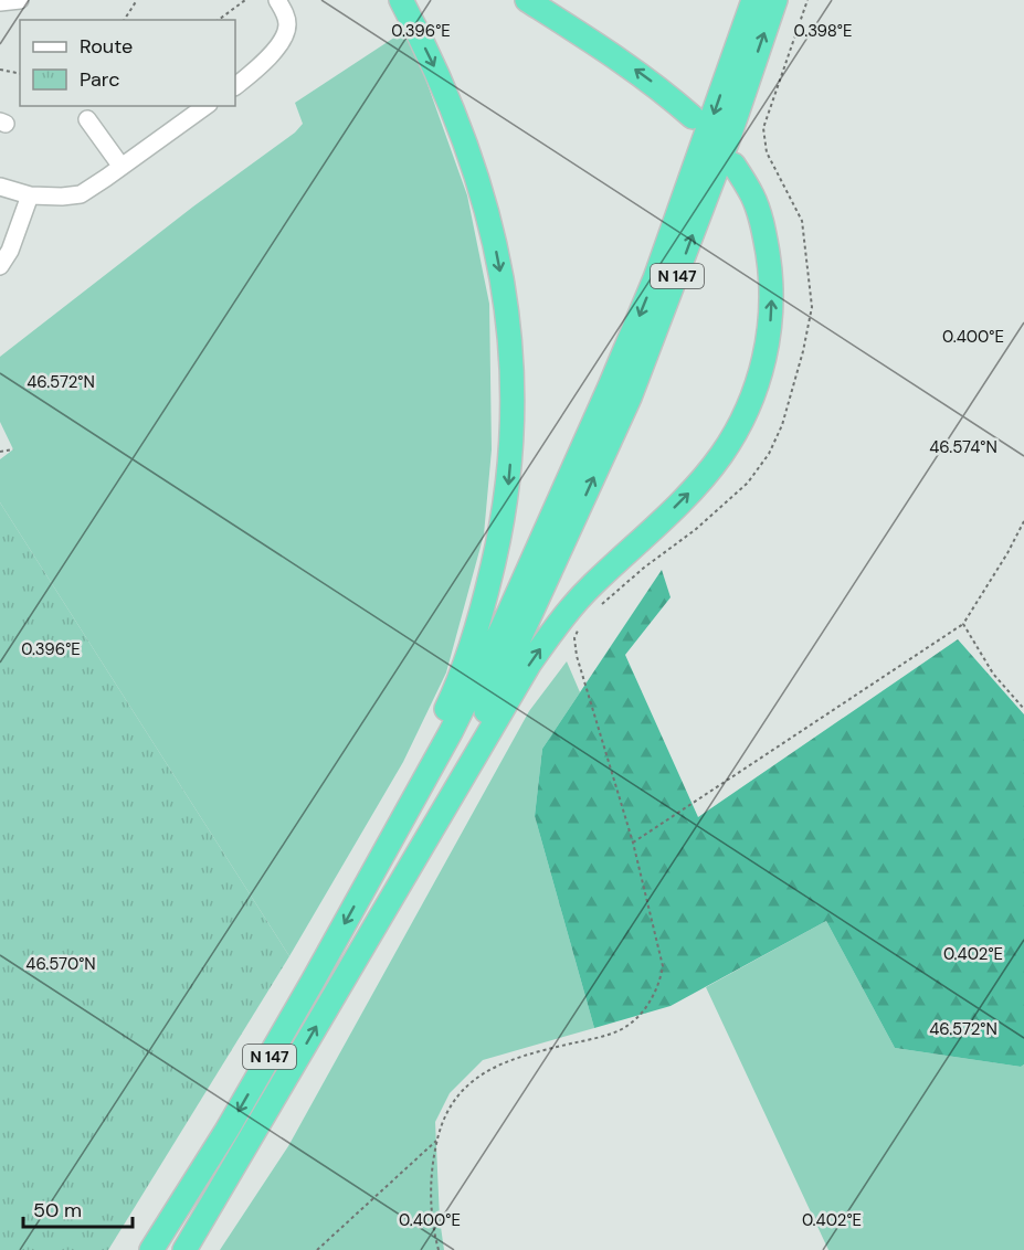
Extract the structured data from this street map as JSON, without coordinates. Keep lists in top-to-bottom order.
{
  "streets": {
    "highway": ["N 147"]
  },
  "legend": ["Route", "Parc"],
  "scale_bar": "50 m",
  "coordinates": [
    "0.396°E",
    "0.398°E",
    "0.400°E",
    "46.572°N",
    "46.574°N",
    "0.402°E",
    "46.570°N"
  ]
}
